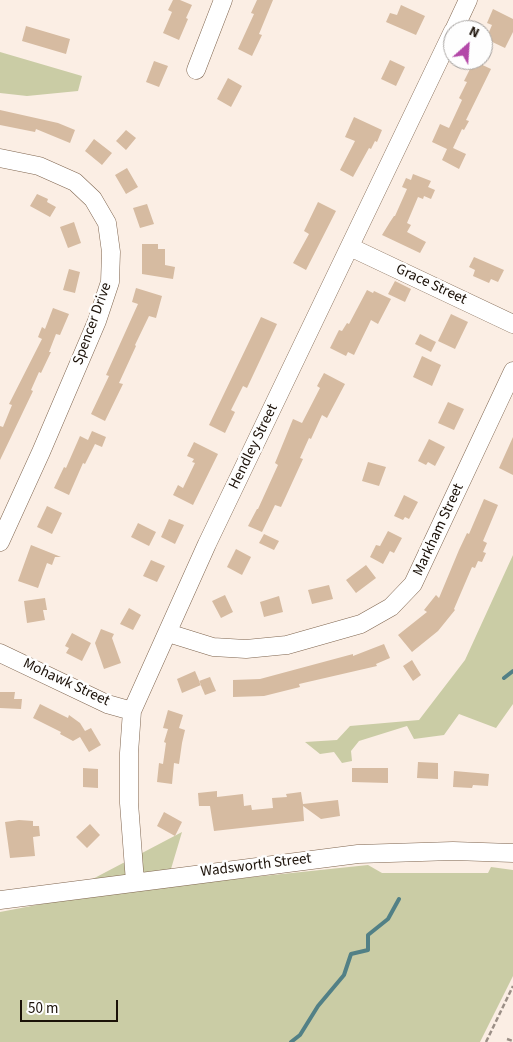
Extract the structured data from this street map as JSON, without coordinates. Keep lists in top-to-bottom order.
{
  "streets": {
    "street": [
      "Grace Street",
      "Spencer Drive",
      "Hendley Street",
      "Markham Street",
      "Mohawk Street",
      "Wadsworth Street"
    ]
  },
  "crossings": [
    ["Grace Street", "Hendley Street"],
    ["Hendley Street", "Markham Street"],
    ["Hendley Street", "Mohawk Street"],
    ["Hendley Street", "Wadsworth Street"]
  ],
  "scale_bar": "50 m",
  "north": "top right"
}
